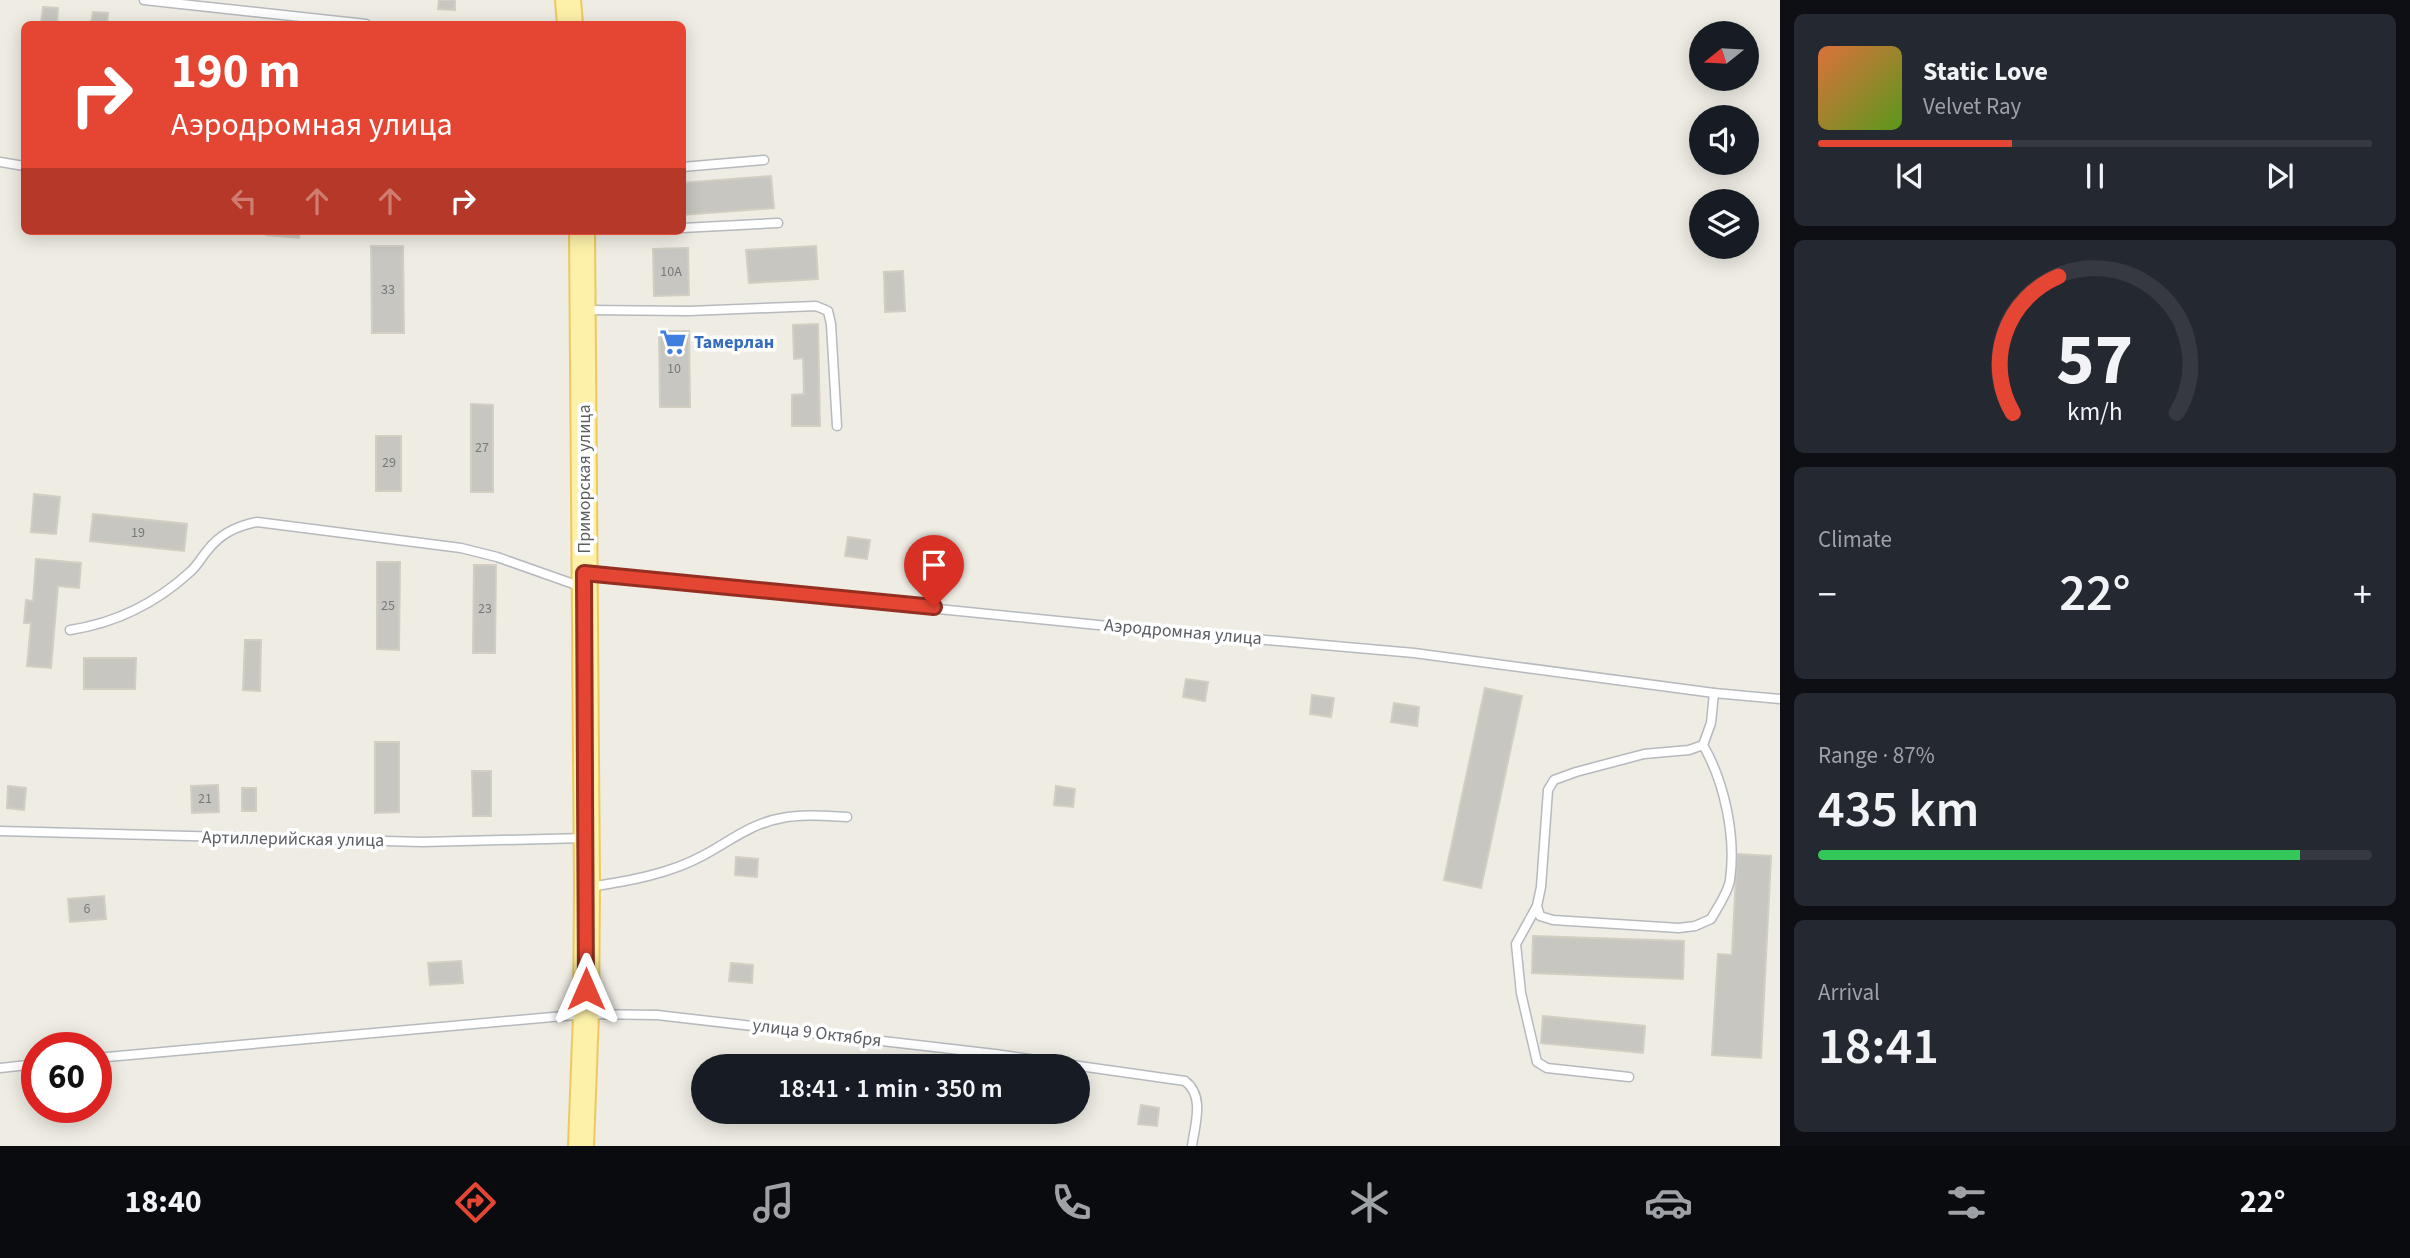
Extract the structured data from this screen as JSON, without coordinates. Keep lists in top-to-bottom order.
{
  "streets": {
    "main road": ["Приморская улица"],
    "lane": ["Аэродромная улица", "Артиллерийская улица", "улица 9 Октября"]
  },
  "crossings": [
    ["Приморская улица", "Аэродромная улица"],
    ["Приморская улица", "Артиллерийская улица"],
    ["Приморская улица", "улица 9 Октября"]
  ],
  "places": {
    "supermarket": ["Тамерлан"]
  },
  "house_numbers": [
    "10А",
    "33",
    "10",
    "27",
    "29",
    "19",
    "25",
    "23",
    "21",
    "6"
  ],
  "north": "left",
  "page": {
    "turn": ["190 m", "Аэродромная улица"],
    "song": ["Static Love", "Velvet Ray"],
    "tile": [
      "Climate",
      ["Range · 87%", "435 km"],
      ["Arrival", "18:41"]
    ],
    "heat": ["−", "22°", "+"],
    "limit": "60",
    "trip": "18:41 · 1 min · 350 m",
    "tabs": ["18:40", "22°"],
    "gauge": ["57", "km/h"]
  }
}
